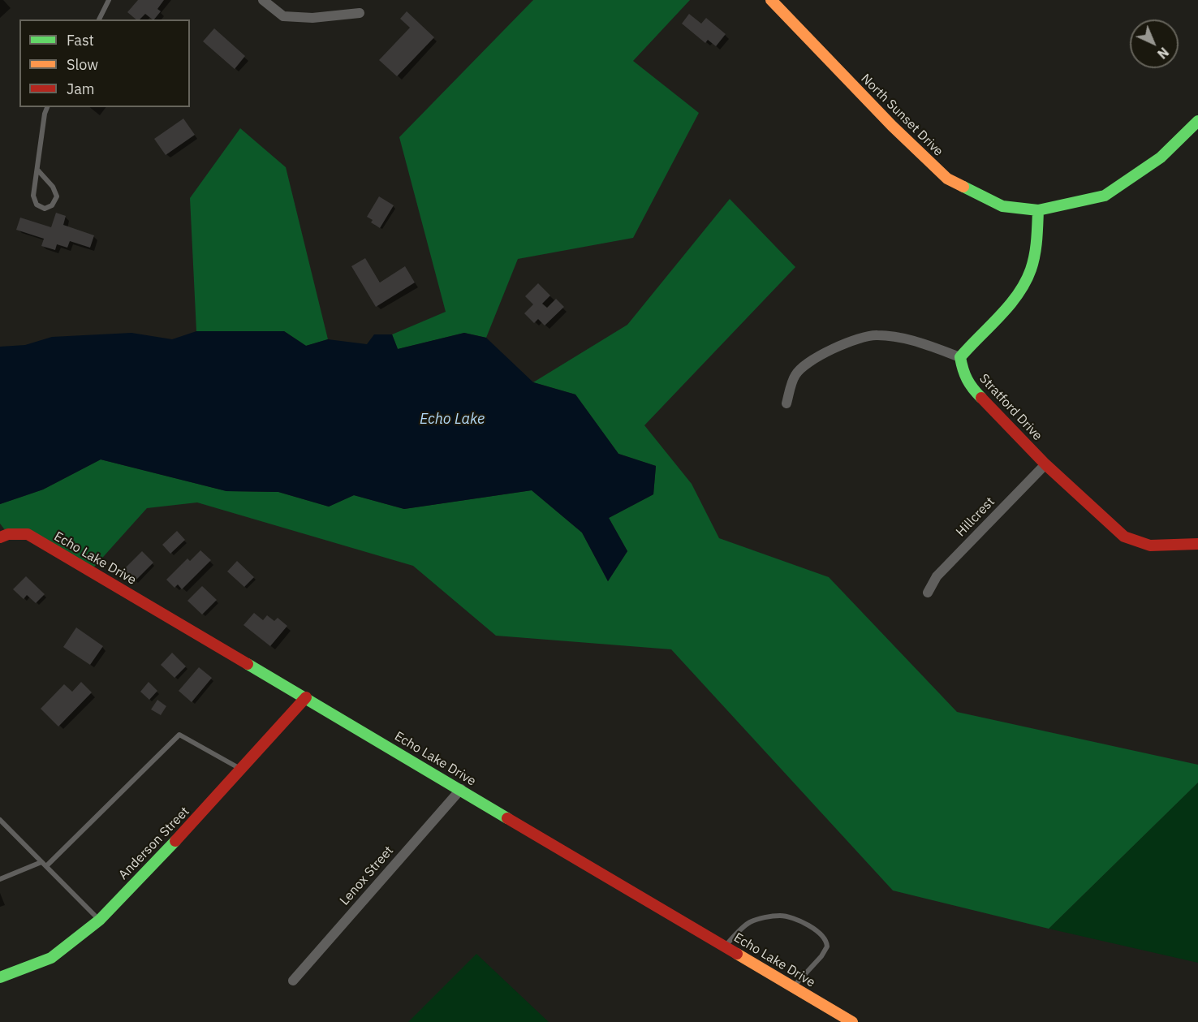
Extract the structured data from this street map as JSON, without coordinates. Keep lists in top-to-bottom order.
{
  "streets": {
    "street": [
      "North Sunset Drive",
      "Stratford Drive",
      "Hillcrest",
      "Echo Lake Drive",
      "Anderson Street",
      "Lenox Street"
    ]
  },
  "crossings": [
    ["Stratford Drive", "Hillcrest"],
    ["Echo Lake Drive", "Anderson Street"],
    ["Echo Lake Drive", "Lenox Street"]
  ],
  "water": ["Echo Lake"],
  "legend": ["Fast", "Slow", "Jam"],
  "north": "bottom right"
}
